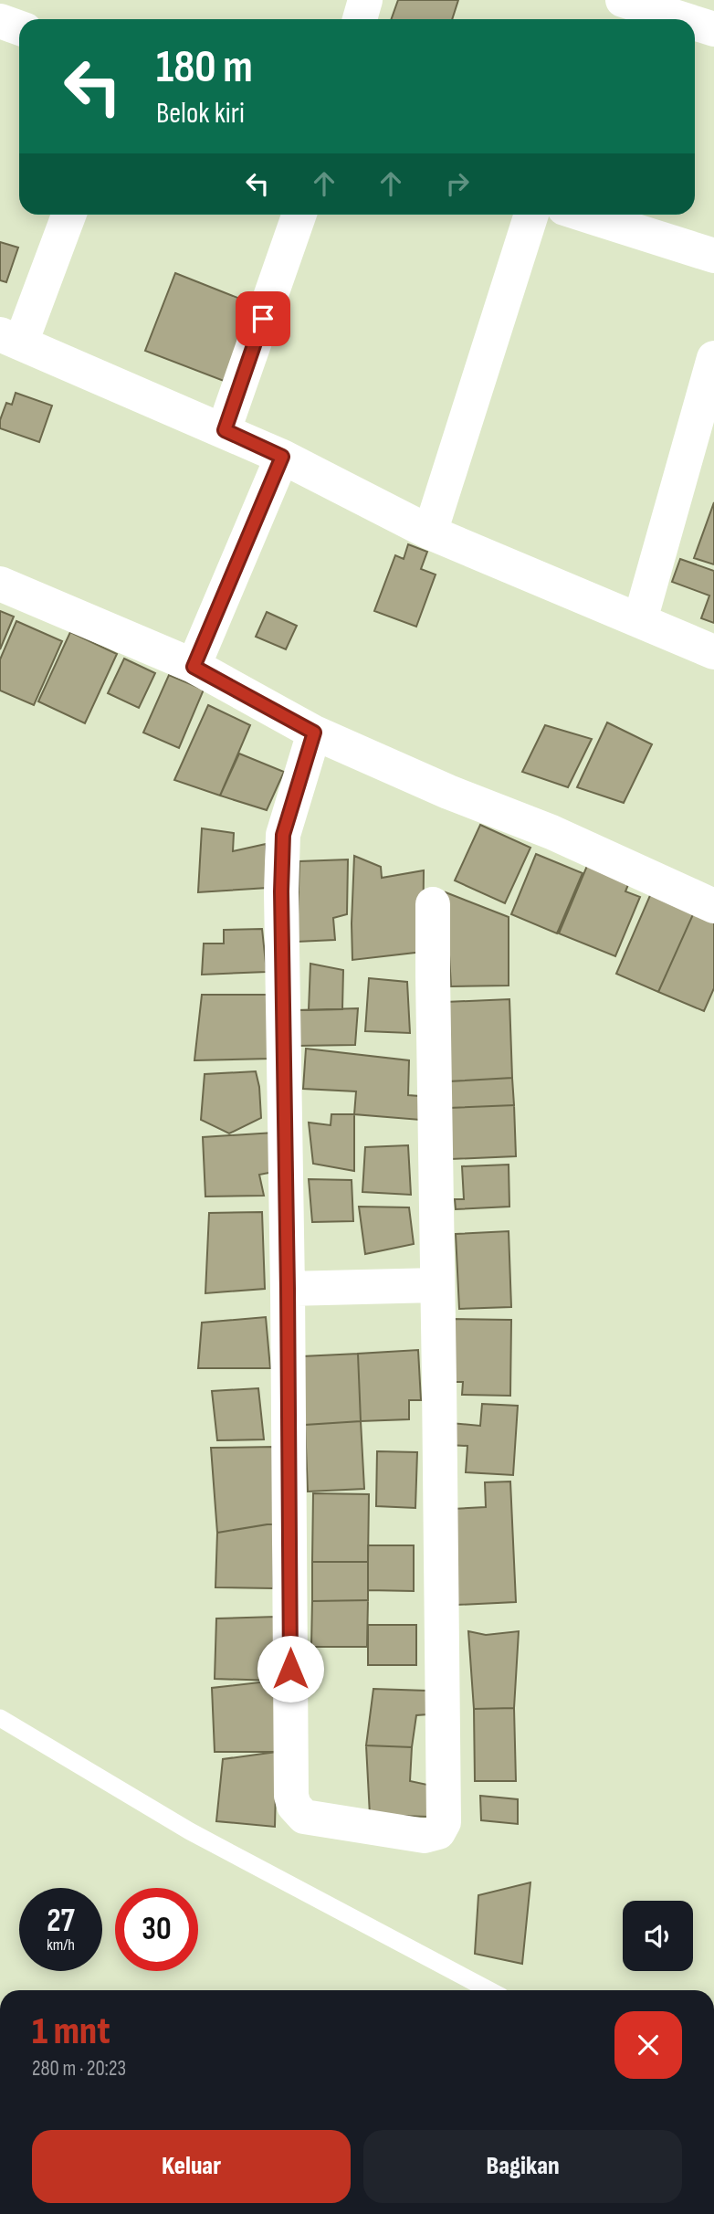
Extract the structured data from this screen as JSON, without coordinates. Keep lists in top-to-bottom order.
{
  "page": {
    "turn": ["180 m", "Belok kiri"],
    "speed": "27 km/h",
    "limit": "30",
    "heading": ["1 mnt", "280 m · 20:23"],
    "buttons": ["Keluar", "Bagikan"]
  }
}
